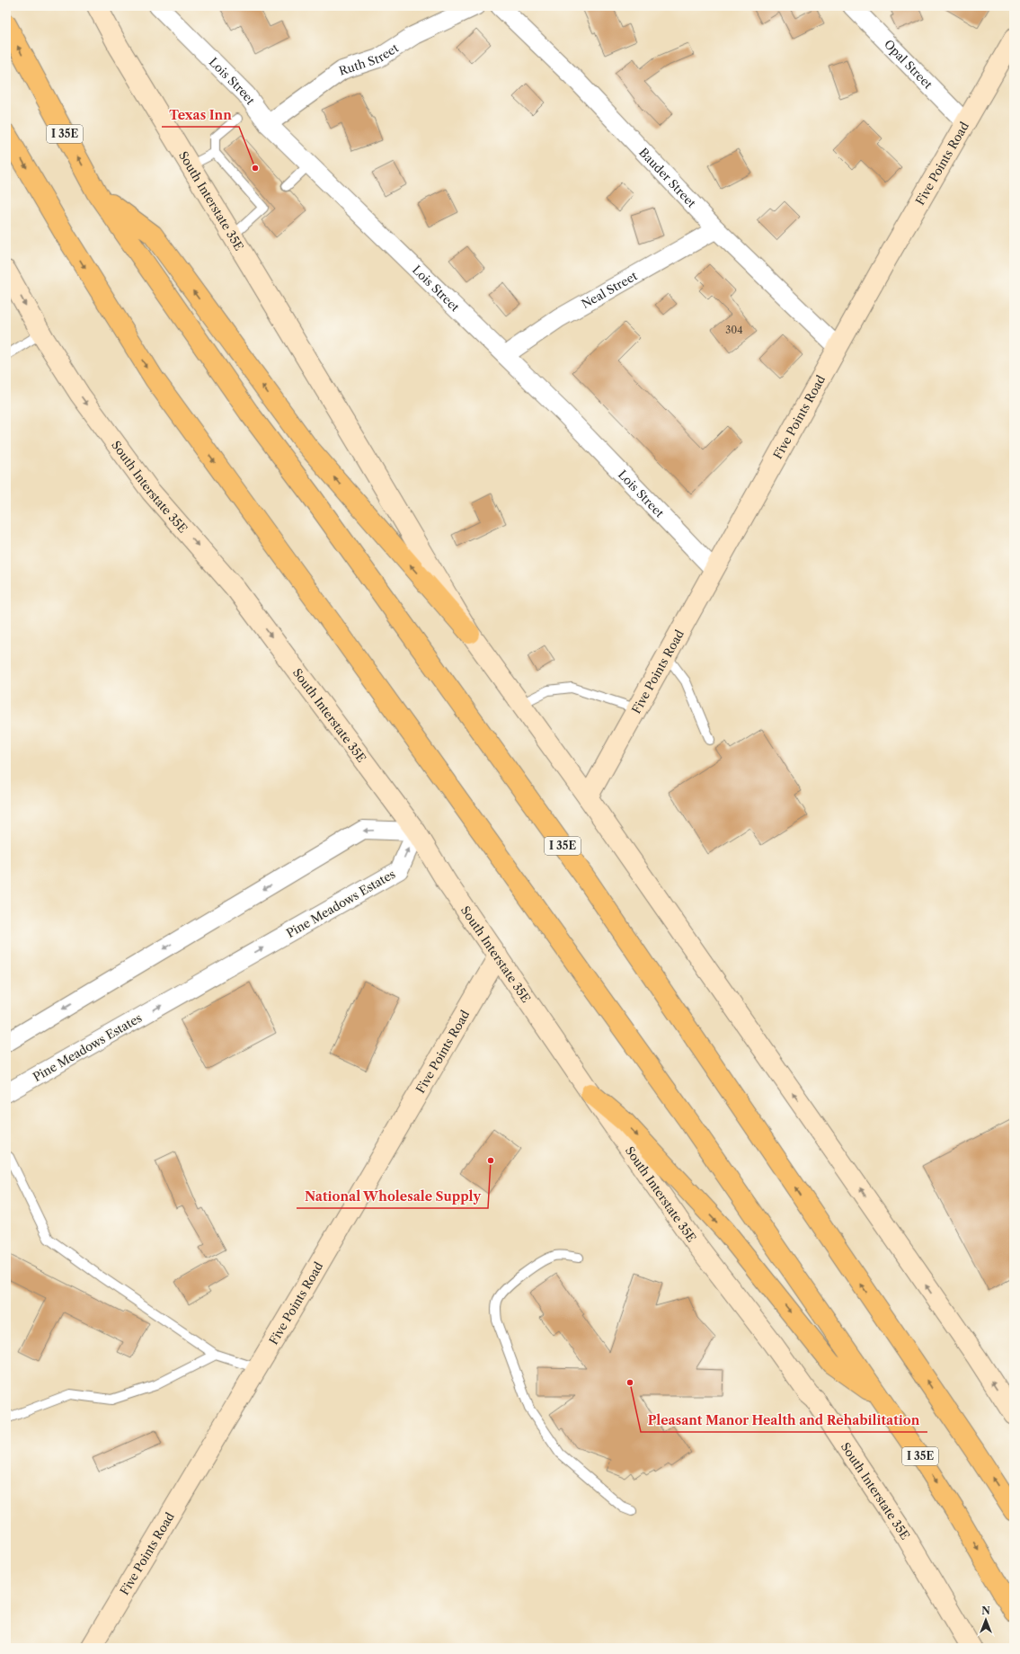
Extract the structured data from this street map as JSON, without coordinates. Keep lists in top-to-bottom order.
{
  "streets": {
    "highway": ["I 35E"],
    "main road": ["Five Points Road", "South Interstate 35E"],
    "street": [
      "Ruth Street",
      "Opal Street",
      "Lois Street",
      "Bauder Street",
      "Neal Street",
      "Pine Meadows Estates"
    ]
  },
  "crossings": [
    ["Ruth Street", "Lois Street"],
    ["Opal Street", "Five Points Road"],
    ["Lois Street", "Five Points Road"],
    ["Lois Street", "Neal Street"],
    ["Five Points Road", "Bauder Street"],
    ["Five Points Road", "South Interstate 35E"],
    ["Bauder Street", "Neal Street"],
    ["South Interstate 35E", "Pine Meadows Estates"]
  ],
  "places": ["Texas Inn", "National Wholesale Supply", "Pleasant Manor Health and Rehabilitation"],
  "house_numbers": ["304"],
  "north": "top"
}
